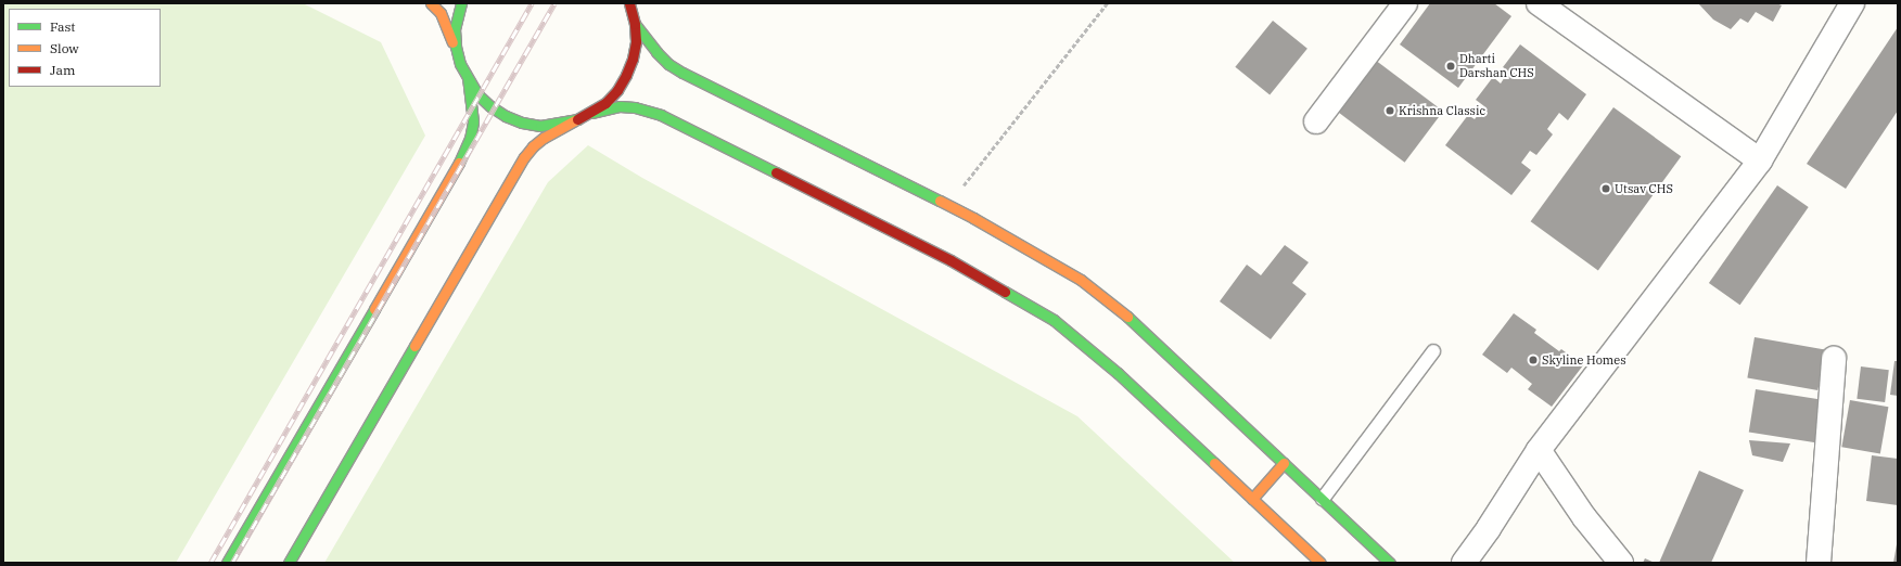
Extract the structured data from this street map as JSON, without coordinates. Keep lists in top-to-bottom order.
{
  "places": [
    "Dharti Darshan CHS",
    "Krishna Classic",
    "Utsav CHS",
    "Skyline Homes"
  ],
  "legend": ["Fast", "Slow", "Jam"]
}
